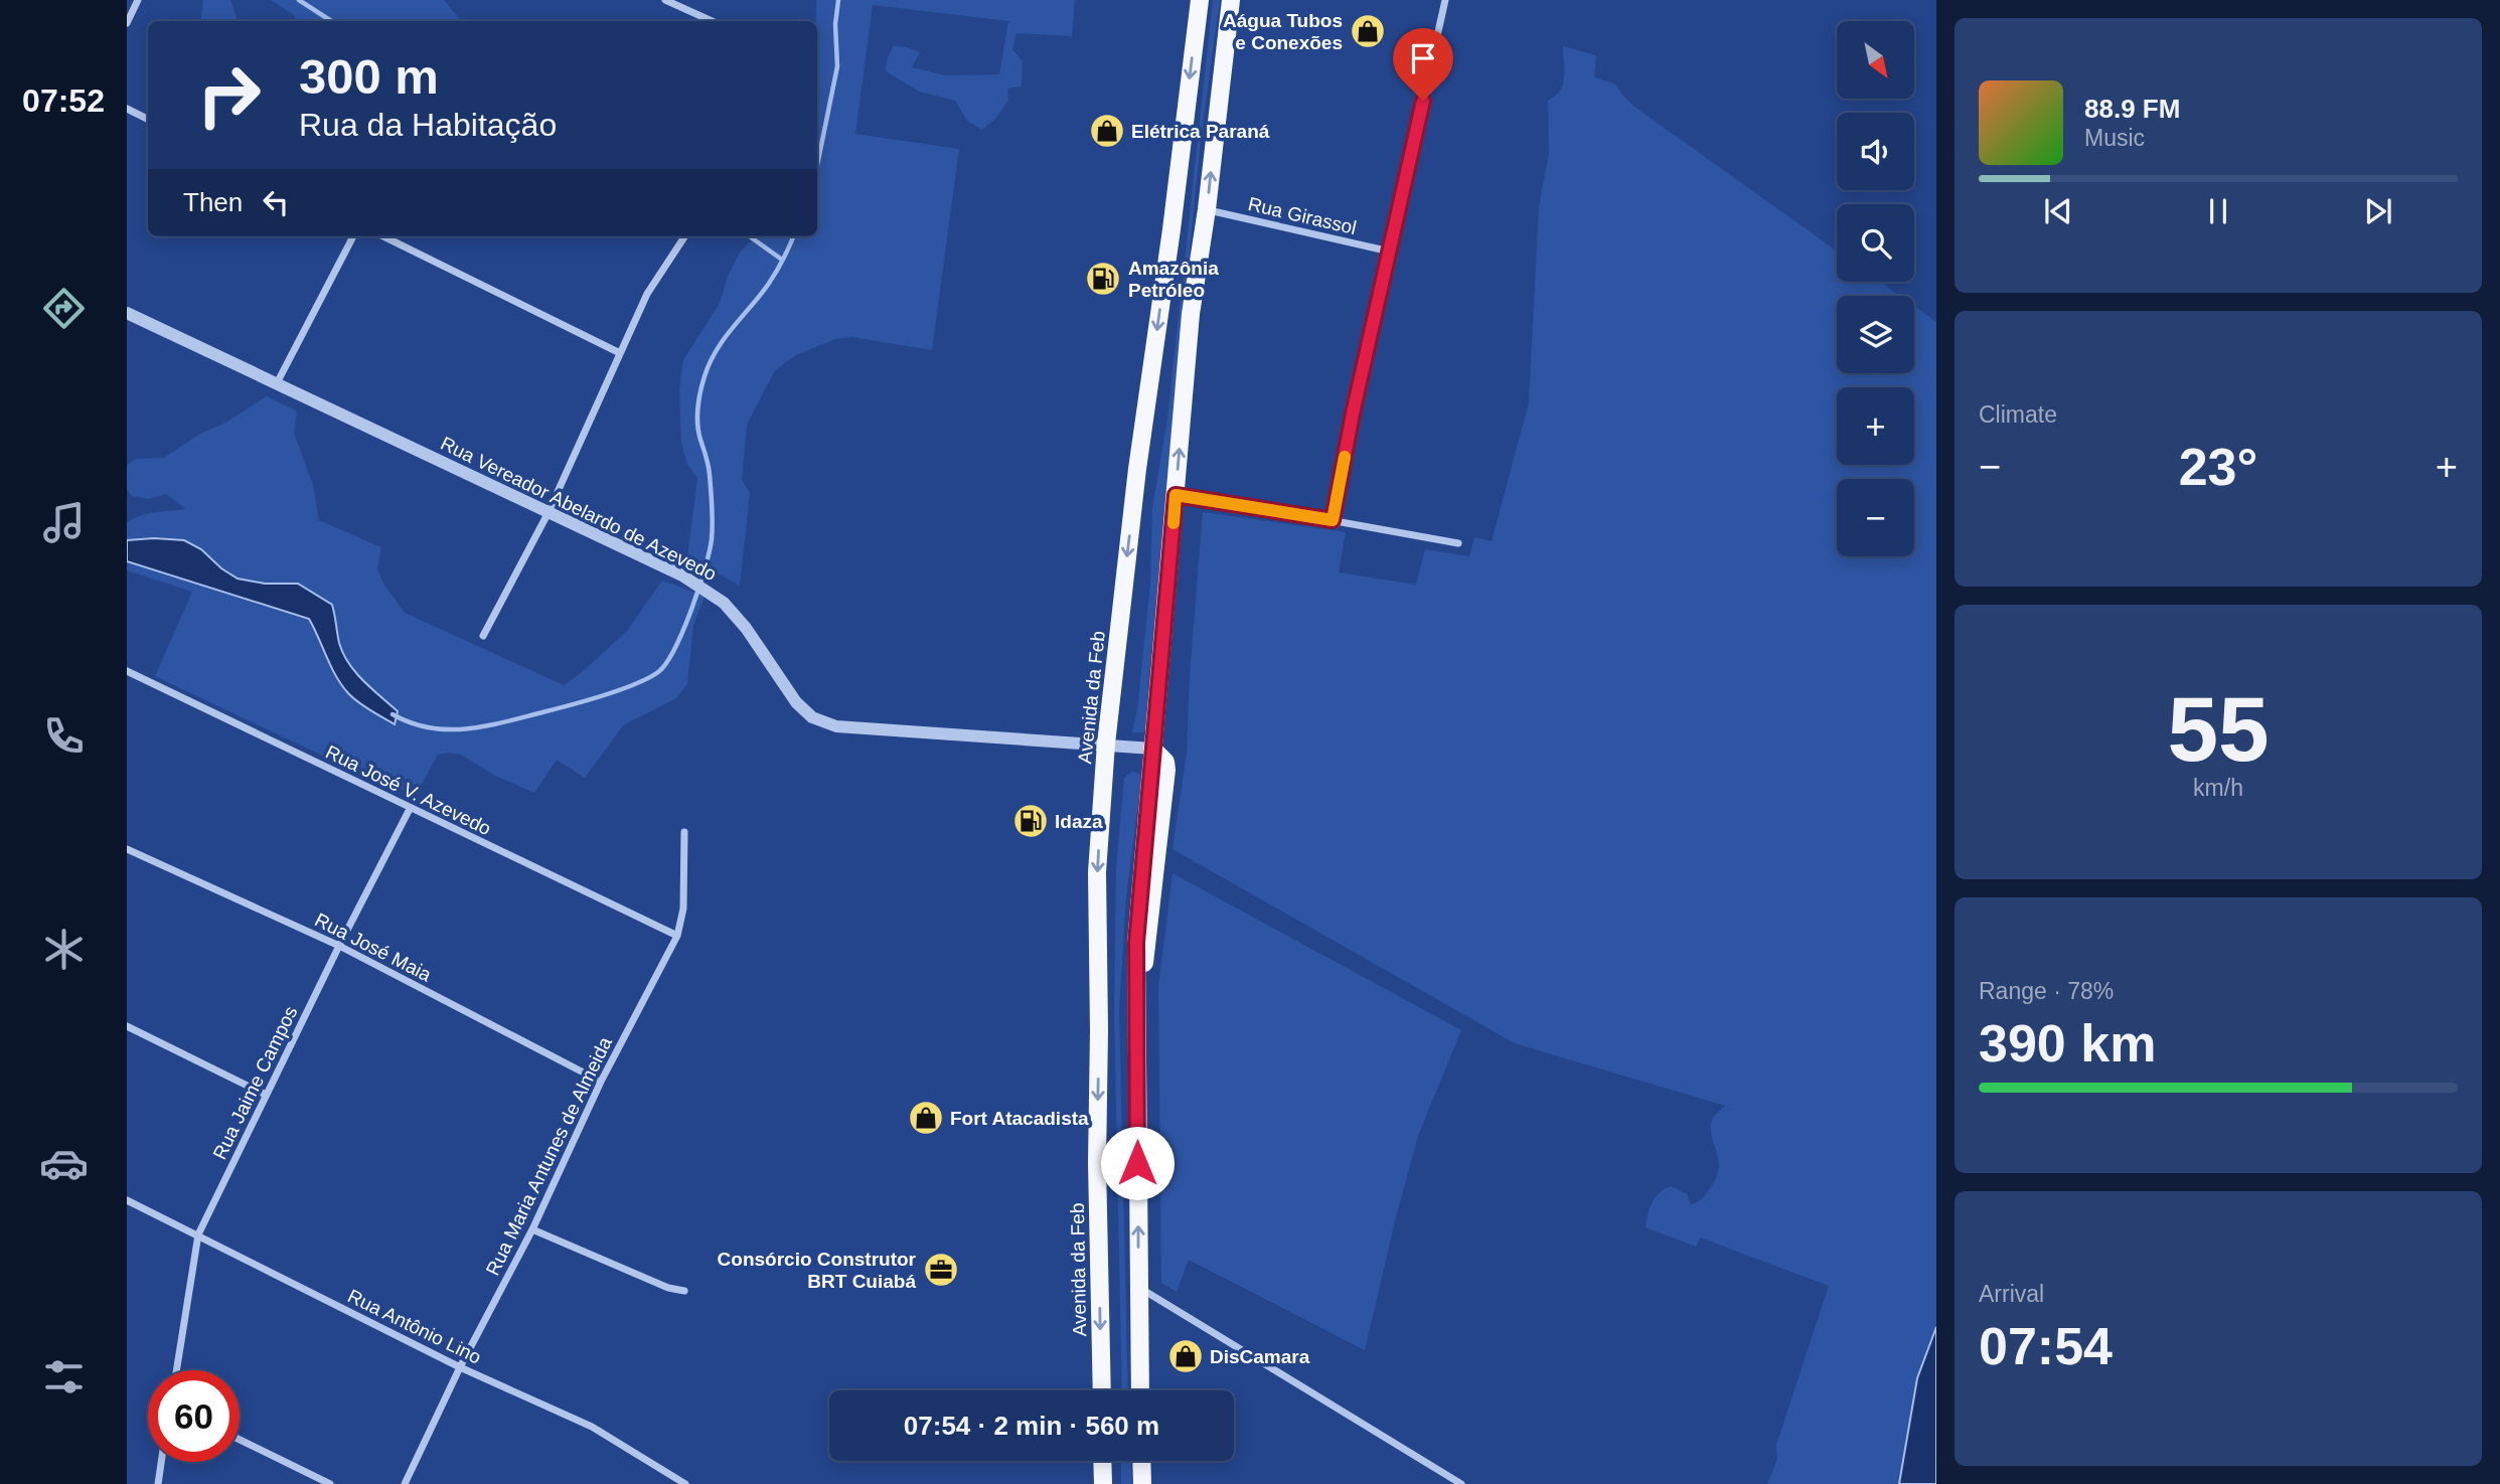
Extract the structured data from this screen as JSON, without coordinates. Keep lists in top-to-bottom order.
{
  "streets": {
    "main road": ["Avenida da Feb"],
    "street": [
      "Rua Girassol",
      "Rua Vereador Abelardo de Azevedo",
      "Rua José V. Azevedo",
      "Rua José Maia",
      "Rua Jaime Campos",
      "Rua Maria Antunes de Almeida",
      "Rua Antônio Lino"
    ]
  },
  "crossings": [
    ["Rua Vereador Abelardo de Azevedo", "Avenida da Feb"],
    ["Rua José V. Azevedo", "Rua Jaime Campos"],
    ["Rua José V. Azevedo", "Rua Maria Antunes de Almeida"],
    ["Rua José Maia", "Rua Jaime Campos"],
    ["Rua José Maia", "Rua Maria Antunes de Almeida"],
    ["Rua Jaime Campos", "Rua Antônio Lino"],
    ["Rua Maria Antunes de Almeida", "Rua Antônio Lino"]
  ],
  "places": {
    "shop": [
      "Aágua Tubos e Conexões",
      "Elétrica Paraná",
      "Fort Atacadista",
      "DisCamara"
    ],
    "fuel station": ["Amazônia Petróleo", "Idaza"],
    "office": ["Consórcio Construtor BRT Cuiabá"]
  },
  "north": "bottom right",
  "page": {
    "tabs": "07:52",
    "map_buttons": ["+", "−"],
    "turn": ["300 m", "Rua da Habitação"],
    "song": ["88.9 FM", "Music"],
    "then": "Then",
    "tile": [
      "Climate",
      ["55", "km/h"],
      ["Range · 78%", "390 km"],
      ["Arrival", "07:54"]
    ],
    "heat": ["−", "23°", "+"],
    "limit": "60",
    "trip": "07:54 · 2 min · 560 m"
  }
}
